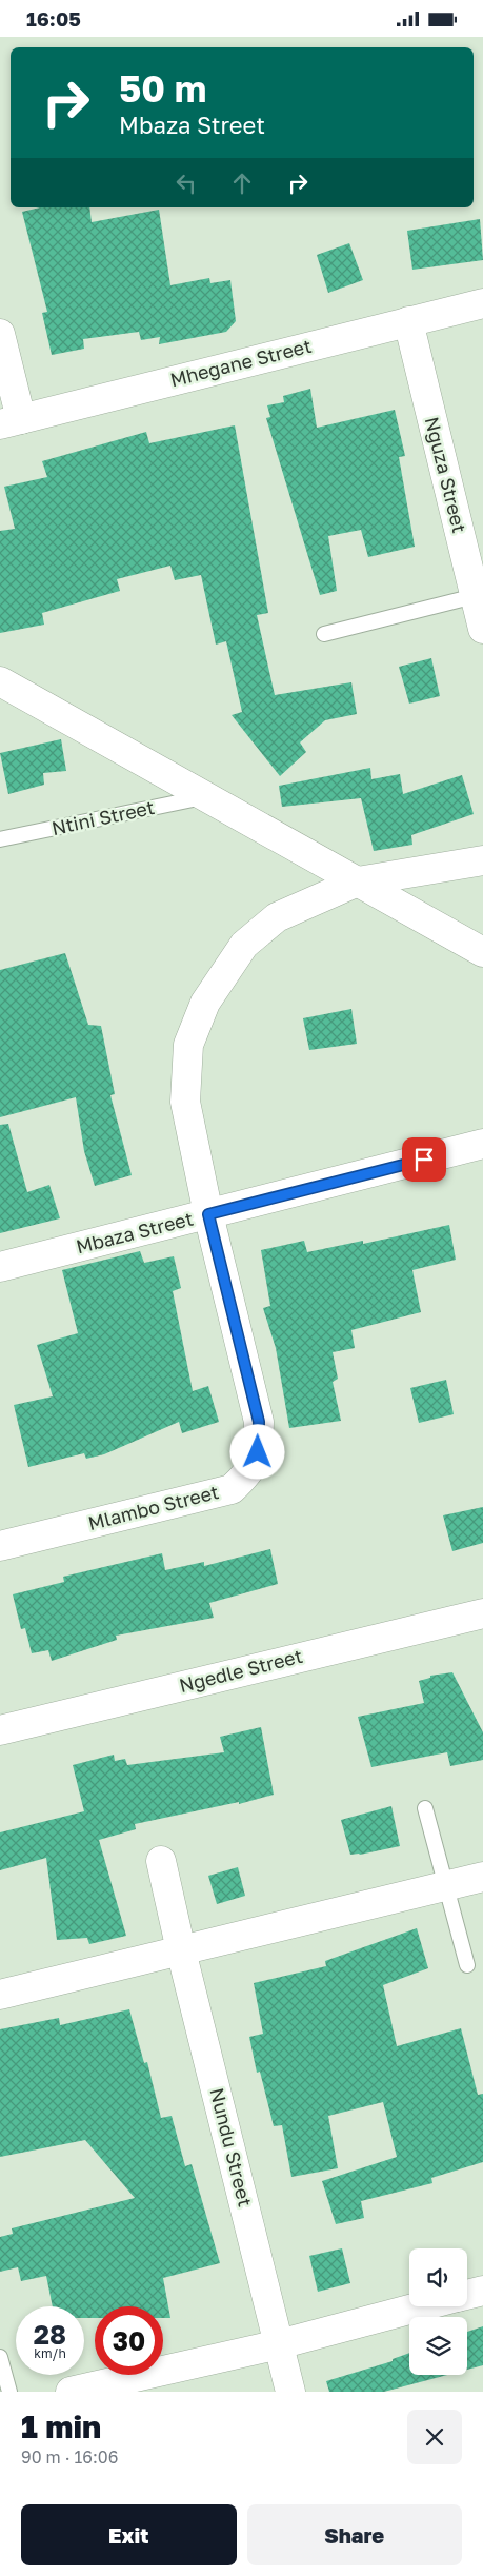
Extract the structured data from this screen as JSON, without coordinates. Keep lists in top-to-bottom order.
{
  "streets": {
    "street": [
      "Mhegane Street",
      "Nguza Street",
      "Mbaza Street",
      "Mlambo Street",
      "Ngedle Street",
      "Nundu Street"
    ],
    "lane": ["Ntini Street"]
  },
  "crossings": [
    ["Mhegane Street", "Nguza Street"],
    ["Mbaza Street", "Mlambo Street"]
  ],
  "page": {
    "status": "16:05",
    "turn": ["50 m", "Mbaza Street"],
    "speed": "28 km/h",
    "limit": "30",
    "heading": ["1 min", "90 m · 16:06"],
    "buttons": ["Exit", "Share"]
  }
}
